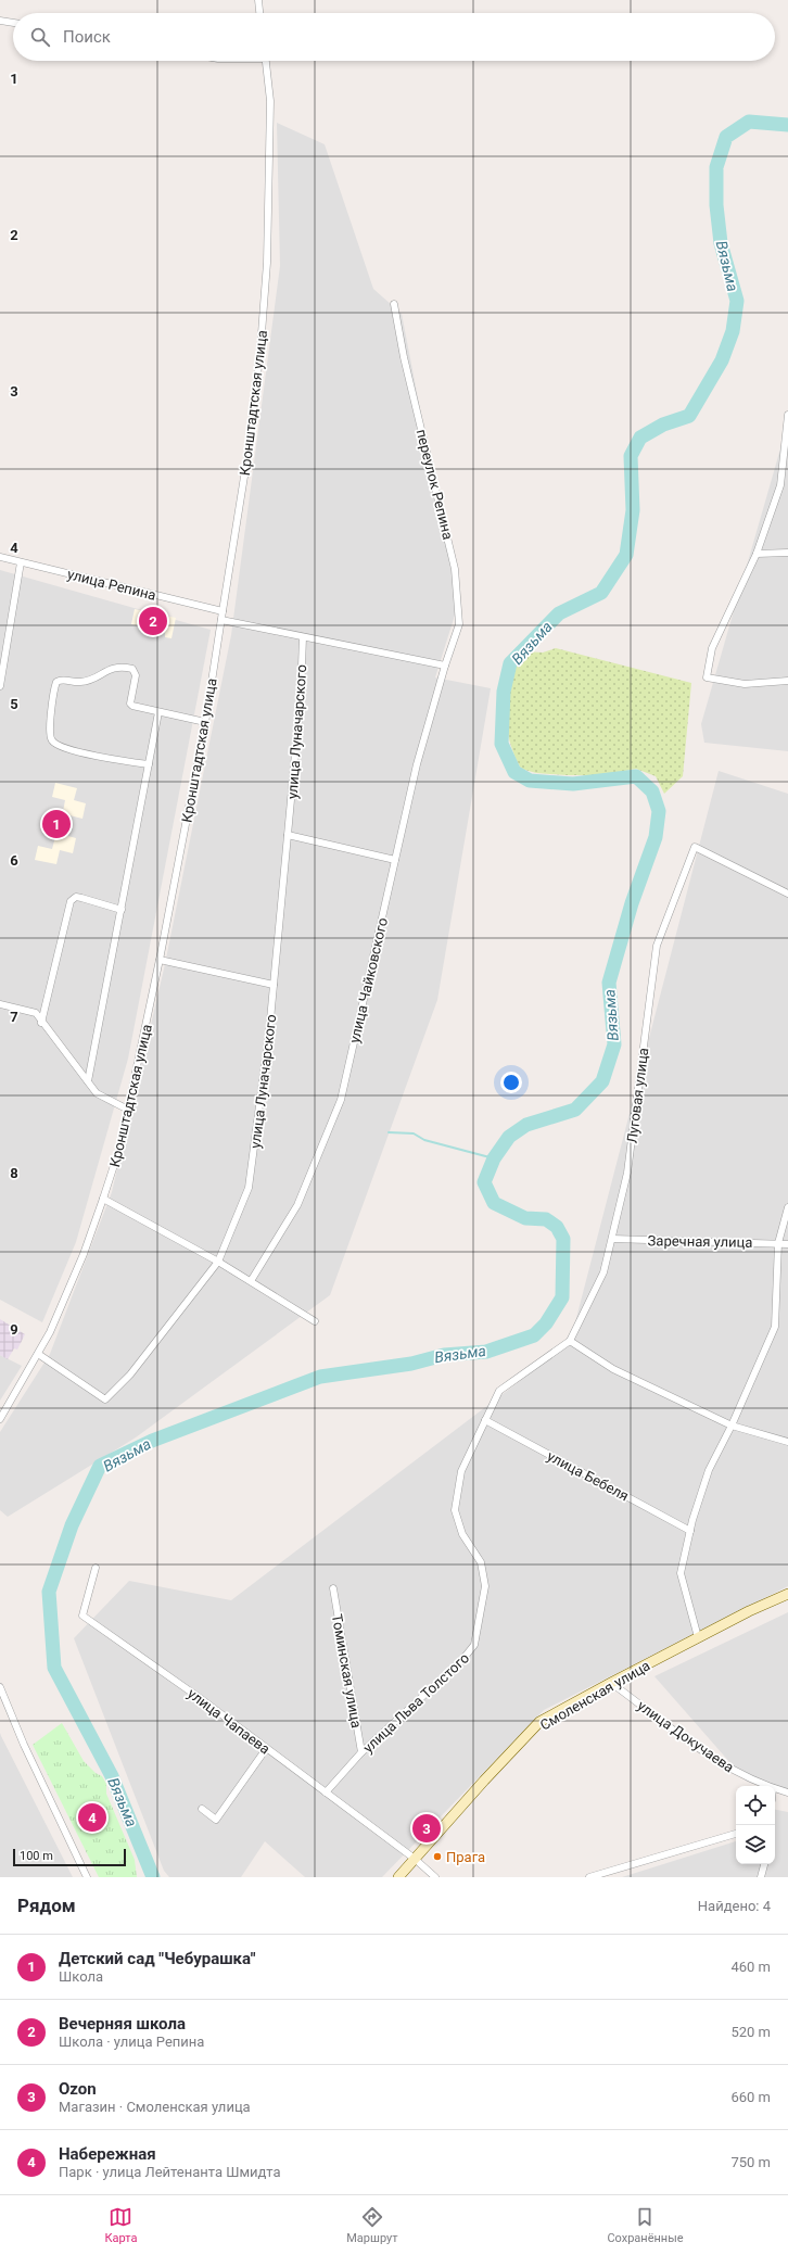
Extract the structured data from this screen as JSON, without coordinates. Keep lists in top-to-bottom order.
{
  "streets": {
    "main road": ["Смоленская улица"],
    "street": [
      "Кронштадтская улица",
      "переулок Репина",
      "улица Репина",
      "улица Луначарского",
      "улица Чайковского",
      "Луговая улица",
      "Заречная улица",
      "улица Бебеля",
      "Томинская улица",
      "улица Льва Толстого",
      "улица Чапаева",
      "улица Докучаева"
    ]
  },
  "crossings": [
    ["Кронштадтская улица", "улица Репина"],
    ["Кронштадтская улица", "улица Луначарского"],
    ["переулок Репина", "улица Чайковского"],
    ["Луговая улица", "Заречная улица"],
    ["Луговая улица", "улица Льва Толстого"],
    ["улица Бебеля", "улица Льва Толстого"],
    ["Томинская улица", "улица Льва Толстого"],
    ["Смоленская улица", "улица Чапаева"],
    ["Смоленская улица", "улица Докучаева"],
    ["улица Льва Толстого", "улица Чапаева"]
  ],
  "water": ["Вязьма"],
  "places": ["Прага"],
  "scale_bar": "100 m",
  "page": {
    "search": "Поиск",
    "pins": [
      "2",
      "1",
      "4",
      "3"
    ],
    "scale": "100 m",
    "heading": ["Рядом", "Найдено: 4"],
    "list": [
      {
        "mark": "1",
        "name": "Детский сад \"Чебурашка\"",
        "note": "Школа",
        "value": "460 m"
      },
      {
        "mark": "2",
        "name": "Вечерняя школа",
        "note": "Школа · улица Репина",
        "value": "520 m"
      },
      {
        "mark": "3",
        "name": "Ozon",
        "note": "Магазин · Смоленская улица",
        "value": "660 m"
      },
      {
        "mark": "4",
        "name": "Набережная",
        "note": "Парк · улица Лейтенанта Шмидта",
        "value": "750 m"
      }
    ],
    "nav": ["Карта", "Маршрут", "Сохранённые"]
  },
  "grid": {
    "rows": [
      "1",
      "2",
      "3",
      "4",
      "5",
      "6",
      "7",
      "8",
      "9"
    ]
  }
}
